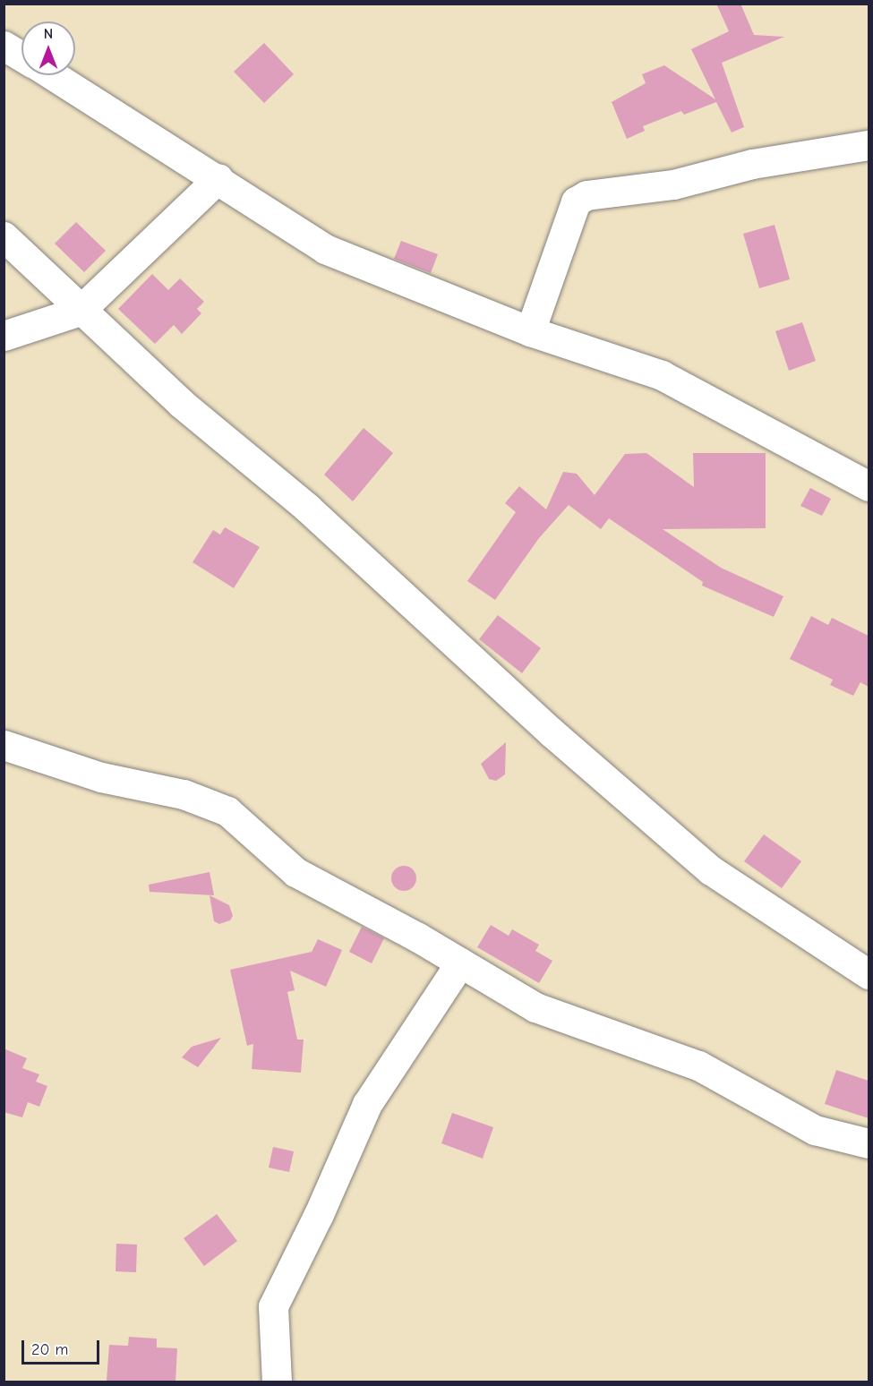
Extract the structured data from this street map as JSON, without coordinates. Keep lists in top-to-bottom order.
{
  "scale_bar": "20 m",
  "north": "top"
}
